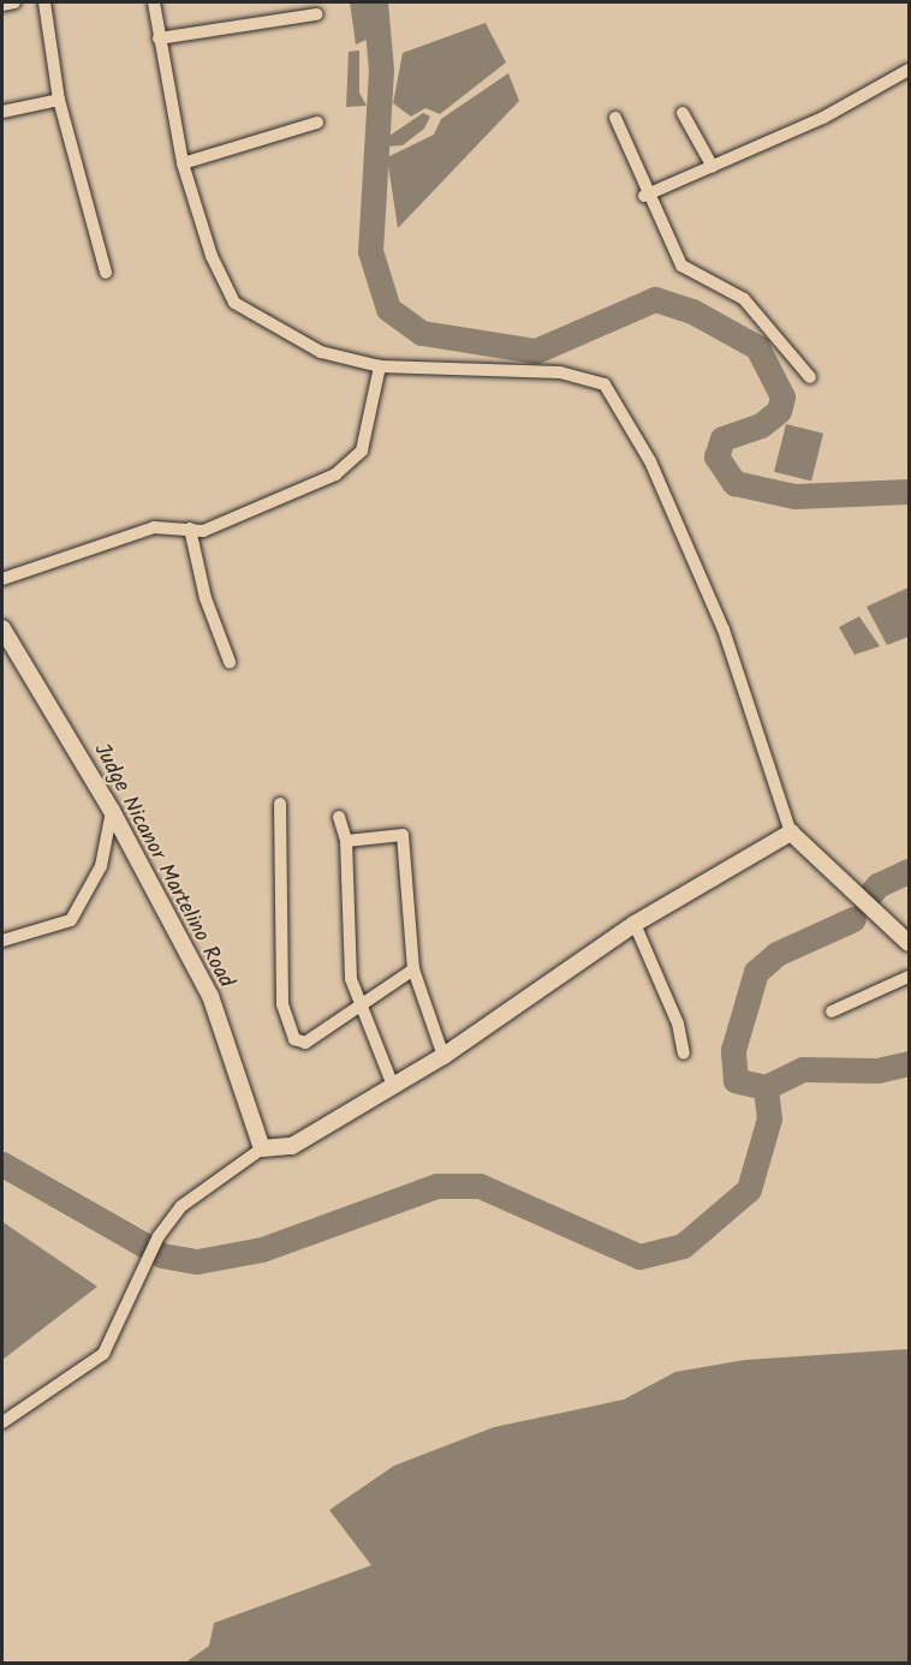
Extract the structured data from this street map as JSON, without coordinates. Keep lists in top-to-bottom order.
{
  "streets": {
    "street": ["Judge Nicanor Martelino Road"]
  }
}
